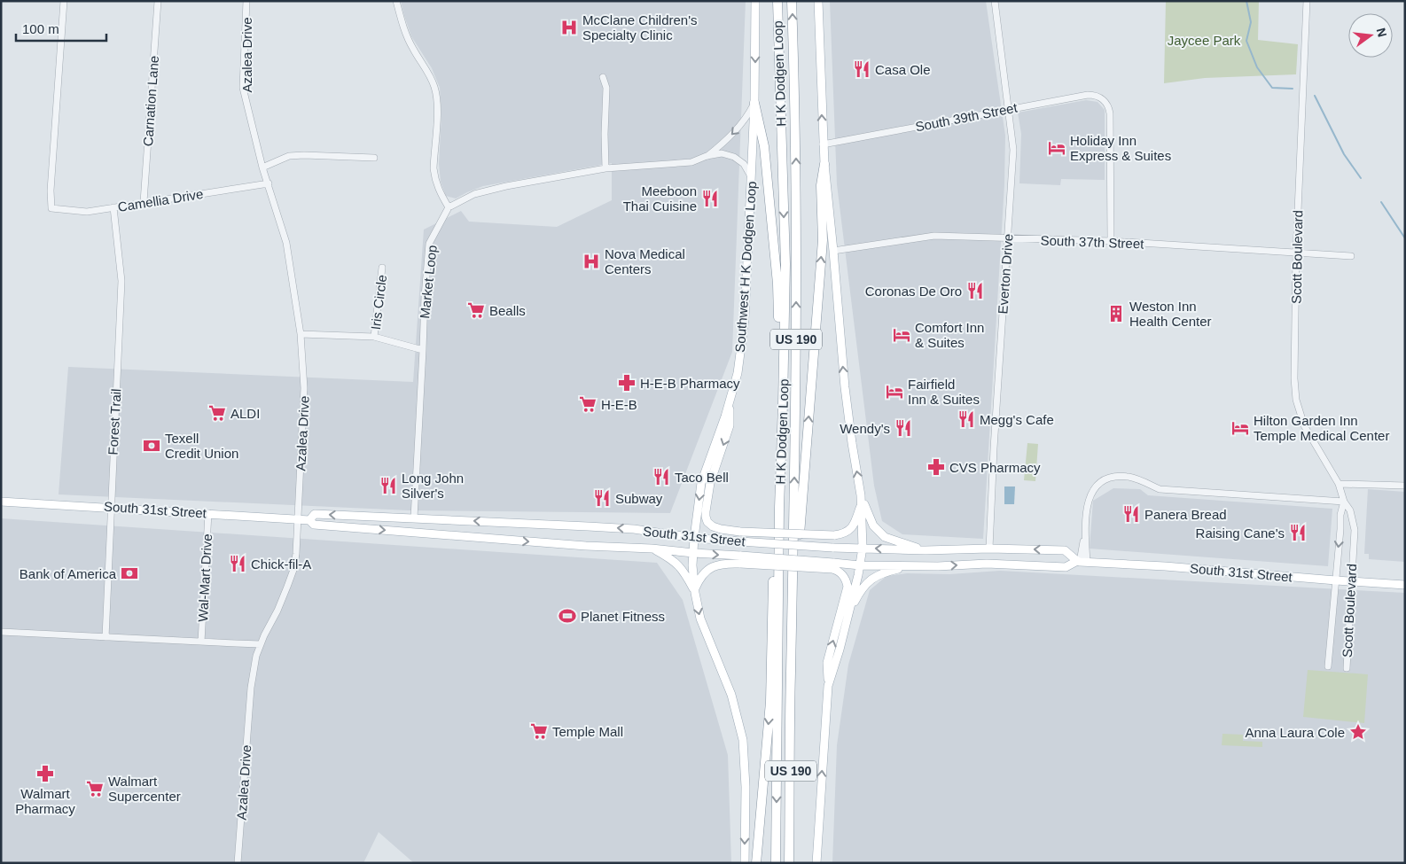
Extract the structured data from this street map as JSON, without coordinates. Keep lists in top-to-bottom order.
{
  "streets": {
    "highway": ["H K Dodgen Loop", "US 190"],
    "main road": ["Southwest H K Dodgen Loop", "South 31st Street"],
    "street": [
      "Azalea Drive",
      "Carnation Lane",
      "South 39th Street",
      "Camellia Drive",
      "South 37th Street",
      "Scott Boulevard",
      "Everton Drive",
      "Market Loop",
      "Iris Circle",
      "Forest Trail",
      "Wal-Mart Drive"
    ]
  },
  "crossings": [
    ["Azalea Drive", "Camellia Drive"],
    ["Azalea Drive", "South 31st Street"],
    ["Carnation Lane", "Camellia Drive"],
    ["South 39th Street", "South 37th Street"],
    ["South 39th Street", "Everton Drive"],
    ["Camellia Drive", "Forest Trail"],
    ["South 37th Street", "Scott Boulevard"],
    ["South 37th Street", "Everton Drive"],
    ["Scott Boulevard", "South 31st Street"],
    ["Southwest H K Dodgen Loop", "South 31st Street"],
    ["Everton Drive", "South 31st Street"],
    ["Market Loop", "South 31st Street"],
    ["Forest Trail", "South 31st Street"],
    ["South 31st Street", "Wal-Mart Drive"]
  ],
  "one_way": ["Southwest H K Dodgen Loop"],
  "parks": ["Jaycee Park"],
  "places": {
    "hospital": ["McClane Children's Specialty Clinic", "Nova Medical Centers"],
    "restaurant": [
      "Casa Ole",
      "Meeboon Thai Cuisine",
      "Coronas De Oro",
      "Megg's Cafe",
      "Wendy's",
      "Taco Bell",
      "Long John Silver's",
      "Subway",
      "Panera Bread",
      "Raising Cane's",
      "Chick-fil-A"
    ],
    "hotel": [
      "Holiday Inn Express & Suites",
      "Comfort Inn & Suites",
      "Fairfield Inn & Suites",
      "Hilton Garden Inn Temple Medical Center"
    ],
    "supermarket": [
      "Bealls",
      "H-E-B",
      "ALDI",
      "Temple Mall",
      "Walmart Supercenter"
    ],
    "building": ["Weston Inn Health Center"],
    "pharmacy": ["H-E-B Pharmacy", "CVS Pharmacy", "Walmart Pharmacy"],
    "bank": ["Texell Credit Union", "Bank of America"],
    "sports": ["Planet Fitness"],
    "place": ["Anna Laura Cole"]
  },
  "scale_bar": "100 m",
  "north": "right"
}
